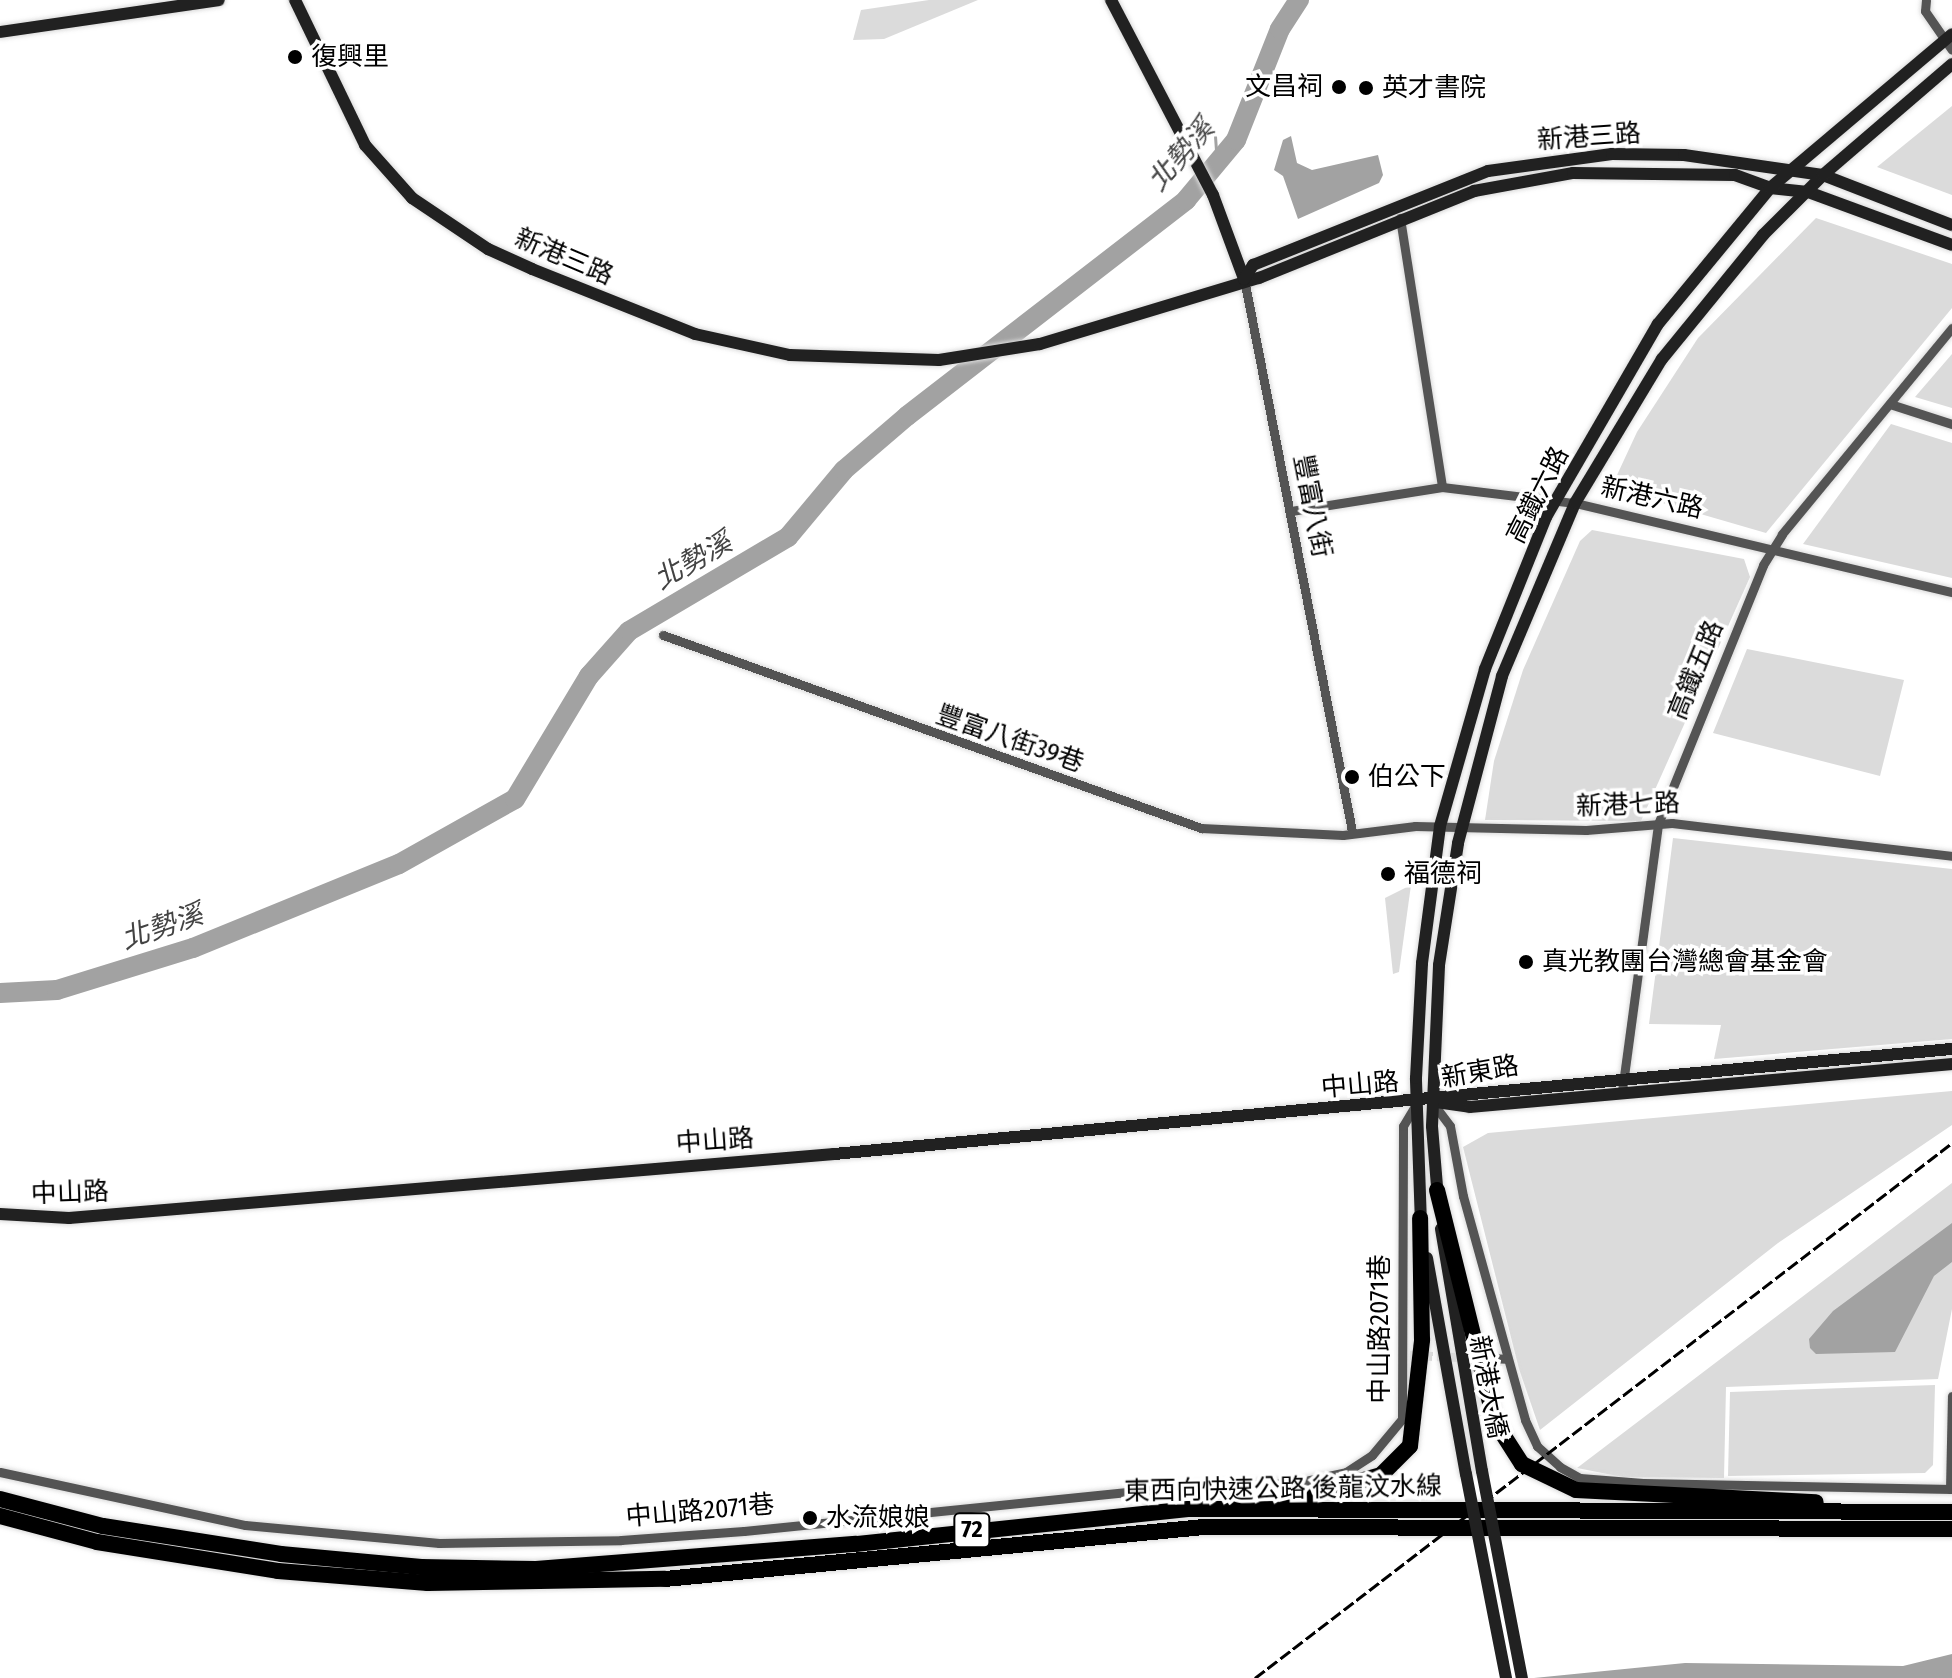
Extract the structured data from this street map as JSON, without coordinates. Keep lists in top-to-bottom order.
{
  "streets": {
    "highway": ["東西向快速公路 後龍汶水線", "72"],
    "street": [
      "新港三路",
      "高鐵六路",
      "新港六路",
      "豐富八街",
      "高鐵五路",
      "豐富八街39巷",
      "新港七路",
      "新東路",
      "中山路",
      "中山路2071巷",
      "新港大橋"
    ]
  },
  "crossings": [
    ["新港三路", "高鐵六路"],
    ["新港三路", "豐富八街"],
    ["高鐵六路", "新港六路"],
    ["高鐵六路", "新港七路"],
    ["高鐵六路", "新東路"],
    ["高鐵六路", "中山路"],
    ["高鐵六路", "中山路2071巷"],
    ["高鐵六路", "新港大橋"],
    ["新港六路", "豐富八街"],
    ["新港六路", "高鐵五路"],
    ["豐富八街", "豐富八街39巷"],
    ["豐富八街", "新港七路"],
    ["高鐵五路", "新港七路"],
    ["高鐵五路", "新東路"],
    ["豐富八街39巷", "新港七路"],
    ["新東路", "中山路"],
    ["新東路", "新港大橋"],
    ["中山路", "中山路2071巷"],
    ["中山路", "新港大橋"],
    ["中山路2071巷", "新港大橋"]
  ],
  "water": ["北勢溪"],
  "places": [
    "復興里",
    "文昌祠",
    "英才書院",
    "伯公下",
    "福德祠",
    "真光教團台灣總會基金會",
    "水流娘娘"
  ]
}
